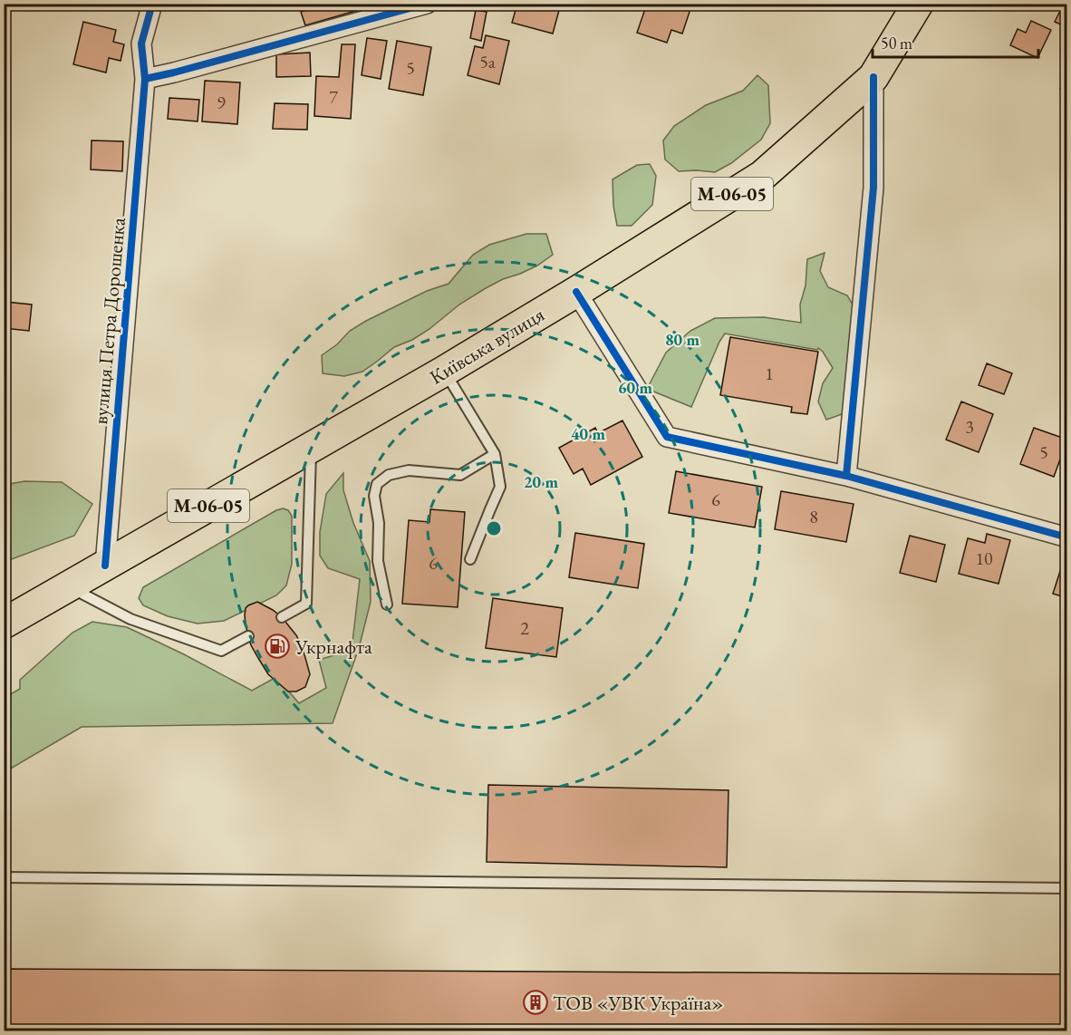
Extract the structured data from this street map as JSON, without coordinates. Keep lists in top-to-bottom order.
{
  "streets": {
    "highway": ["М-06-05", "Київська вулиця"],
    "street": ["вулиця Петра Дорошенка"]
  },
  "crossings": [
    ["вулиця Петра Дорошенка", "Київська вулиця"]
  ],
  "places": {
    "fuel station": ["Укрнафта"],
    "building": ["ТОВ «УВК Україна»"]
  },
  "house_numbers": [
    "5а",
    "5",
    "7",
    "9",
    "1",
    "3",
    "5",
    "6",
    "8",
    "10",
    "6",
    "2"
  ],
  "scale_bar": "50 m",
  "rings": [
    "80 m",
    "60 m",
    "40 m",
    "20 m"
  ]
}
